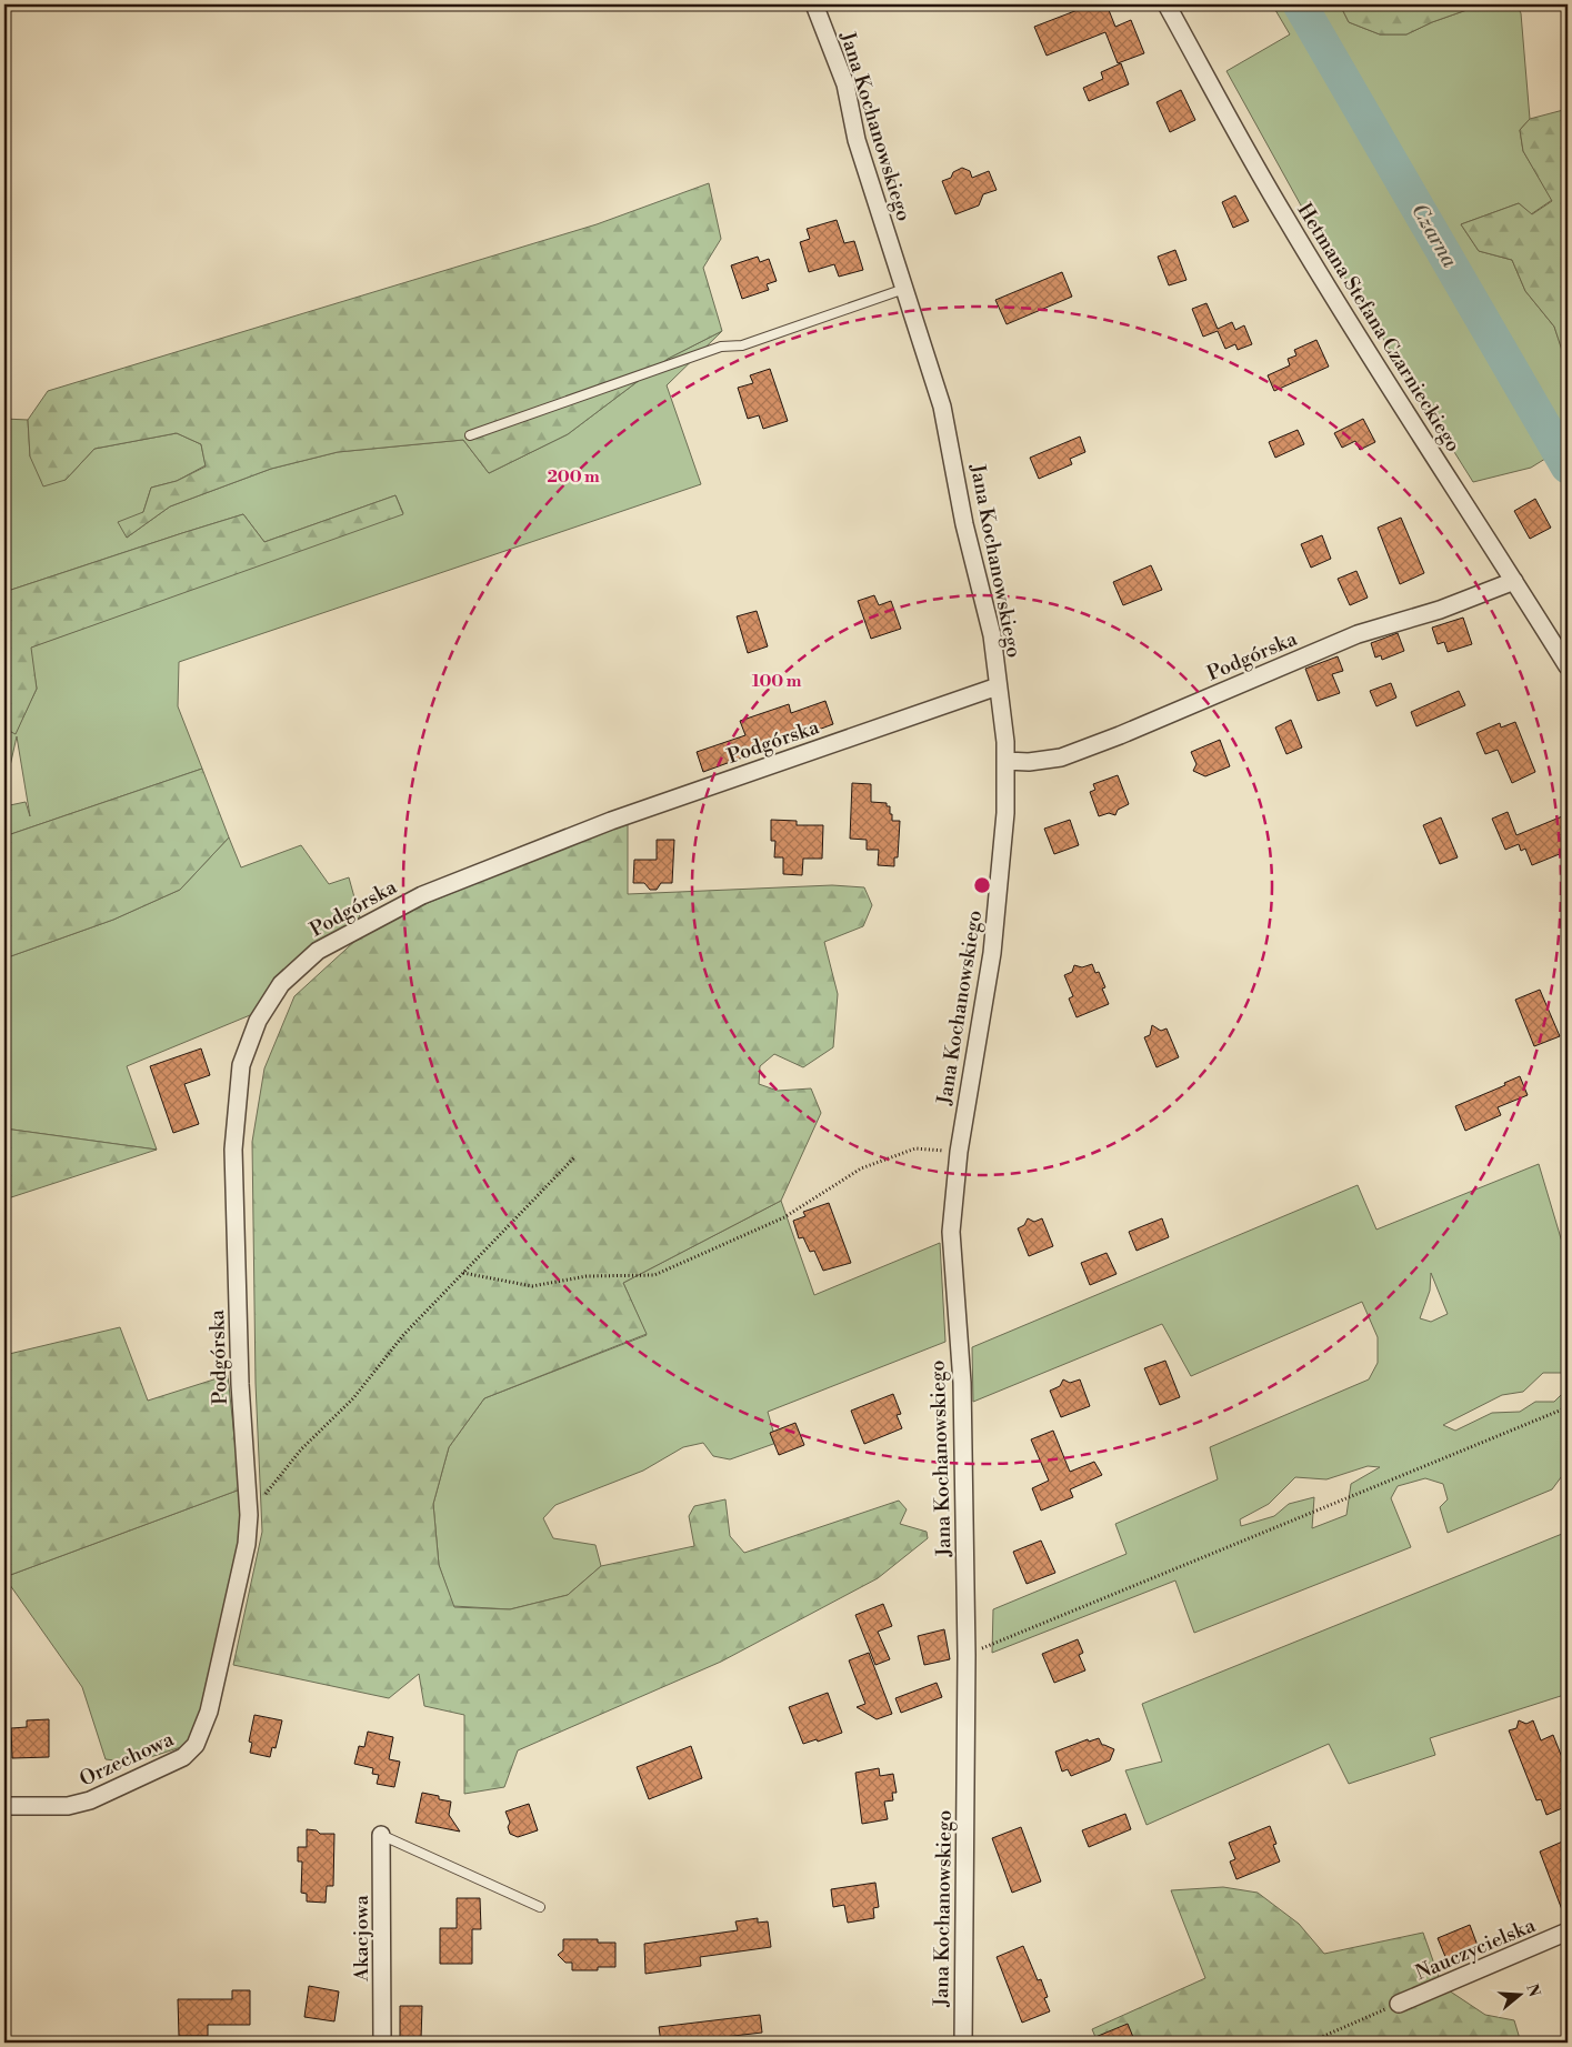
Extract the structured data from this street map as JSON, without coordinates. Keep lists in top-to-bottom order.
{
  "streets": {
    "street": [
      "Jana Kochanowskiego",
      "Hetmana Stefana Czarnieckiego",
      "Podgórska",
      "Orzechowa",
      "Akacjowa",
      "Nauczycielska"
    ]
  },
  "crossings": [
    ["Jana Kochanowskiego", "Podgórska"],
    ["Hetmana Stefana Czarnieckiego", "Podgórska"],
    ["Podgórska", "Orzechowa"]
  ],
  "water": ["Czarna"],
  "north": "right",
  "rings": ["200 m", "100 m"]
}
